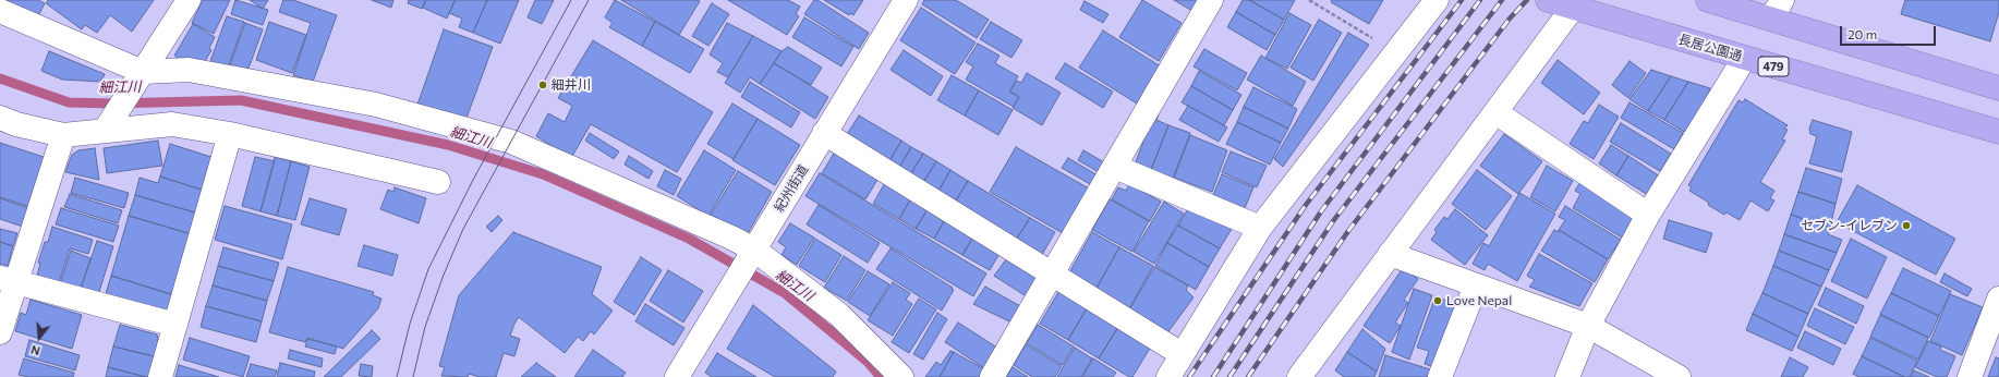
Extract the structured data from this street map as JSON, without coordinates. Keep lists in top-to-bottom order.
{
  "streets": {
    "highway": ["長居公園通", "479"],
    "street": ["紀州街道"]
  },
  "water": ["細江川"],
  "places": ["細井川", "セブン-イレブン", "Love Nepal"],
  "scale_bar": "20 m",
  "north": "bottom"
}
